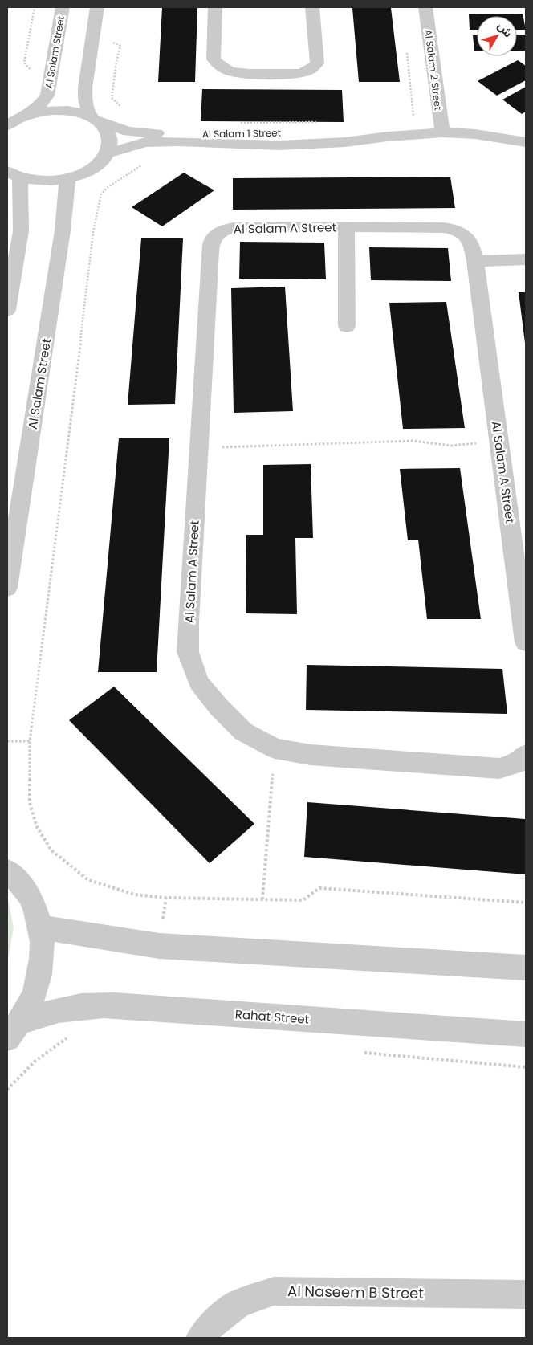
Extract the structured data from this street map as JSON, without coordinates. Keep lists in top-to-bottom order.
{
  "streets": {
    "street": [
      "Al Salam Street",
      "Al Salam 2 Street",
      "Al Salam 1 Street",
      "Al Salam A Street",
      "Rahat Street",
      "Al Naseem B Street"
    ]
  },
  "crossings": [
    ["Al Salam Street", "Al Salam 1 Street"],
    ["Al Salam 2 Street", "Al Salam 1 Street"]
  ],
  "north": "top right"
}
